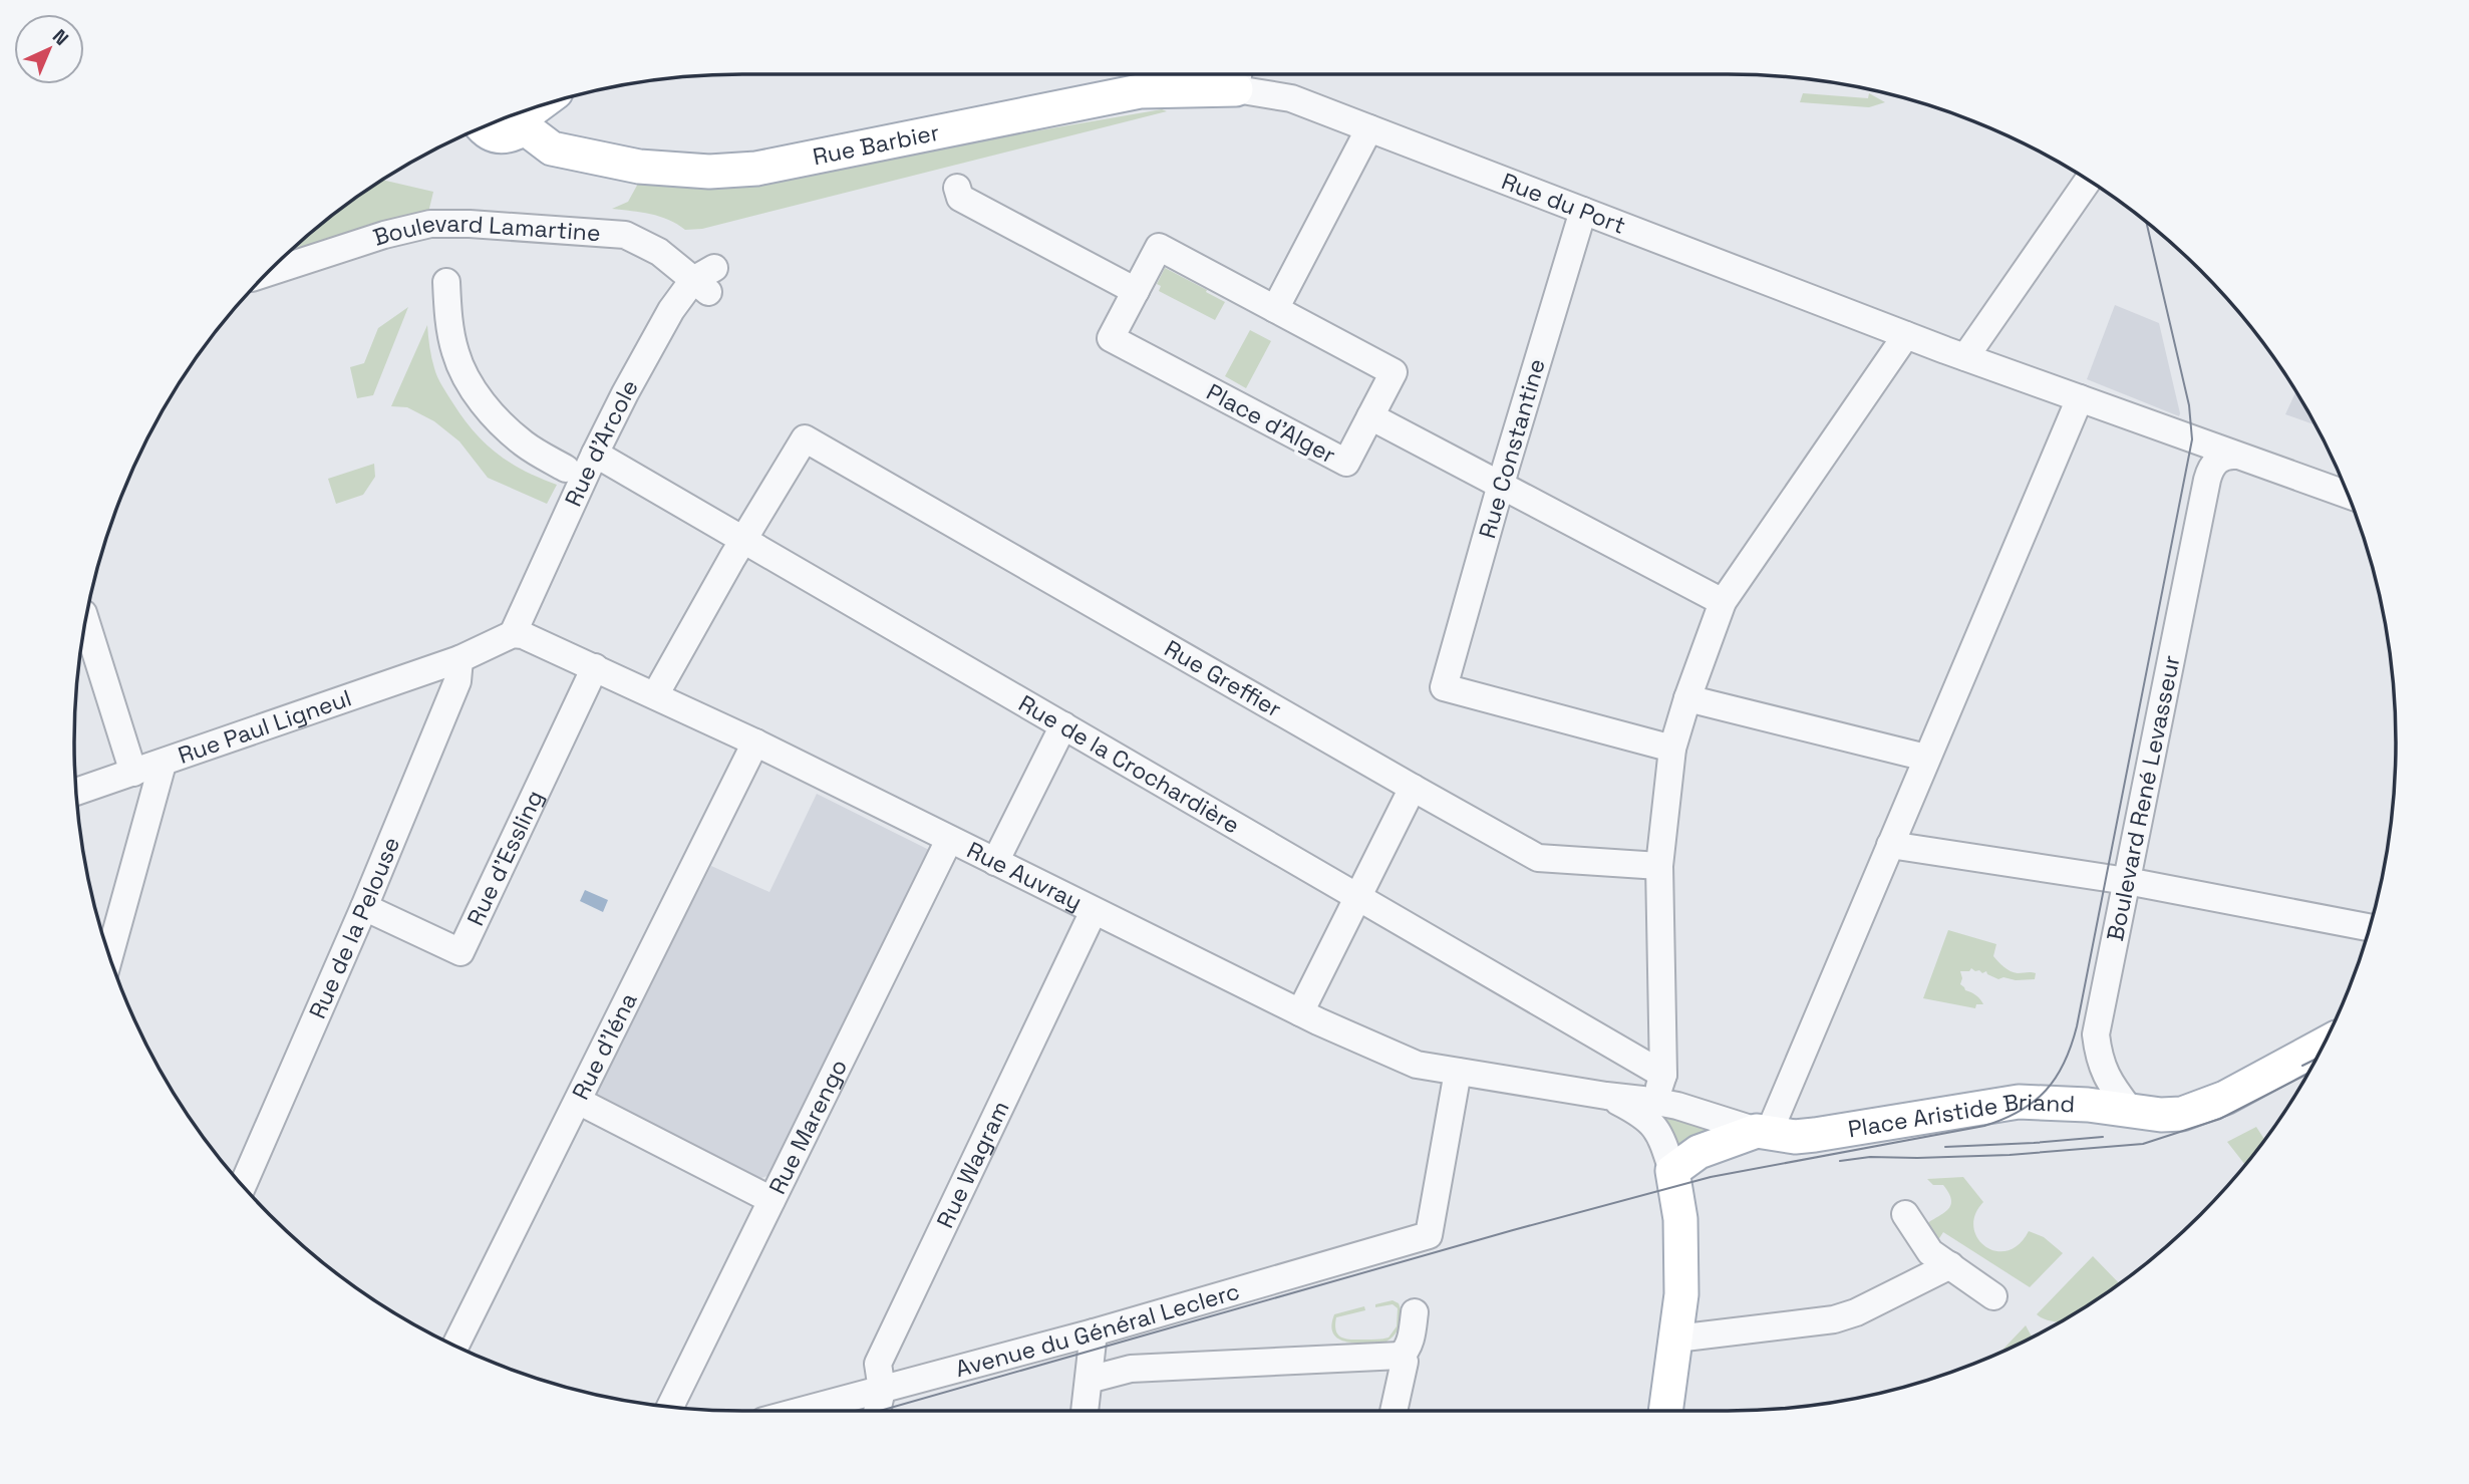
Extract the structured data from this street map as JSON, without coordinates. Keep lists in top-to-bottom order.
{
  "streets": {
    "main road": ["Rue Barbier", "Place Aristide Briand"],
    "street": [
      "Rue du Port",
      "Boulevard Lamartine",
      "Place d'Alger",
      "Rue d'Arcole",
      "Rue Constantine",
      "Rue Greffier",
      "Rue Paul Ligneul",
      "Rue de la Crochardière",
      "Boulevard René Levasseur",
      "Rue d'Essling",
      "Rue Auvray",
      "Rue de la Pelouse",
      "Rue d'Iéna",
      "Rue Marengo",
      "Rue Wagram",
      "Avenue du Général Leclerc"
    ]
  },
  "crossings": [
    ["Rue Barbier", "Rue du Port"],
    ["Rue du Port", "Rue Constantine"],
    ["Rue du Port", "Boulevard René Levasseur"],
    ["Boulevard Lamartine", "Rue d'Arcole"],
    ["Rue d'Arcole", "Rue de la Crochardière"],
    ["Rue d'Arcole", "Rue Auvray"],
    ["Rue Greffier", "Rue de la Crochardière"],
    ["Rue Paul Ligneul", "Rue de la Pelouse"],
    ["Boulevard René Levasseur", "Place Aristide Briand"],
    ["Rue d'Essling", "Rue Auvray"],
    ["Rue d'Essling", "Rue de la Pelouse"],
    ["Rue Auvray", "Rue d'Iéna"],
    ["Rue Auvray", "Rue Marengo"],
    ["Rue Auvray", "Rue Wagram"],
    ["Rue Auvray", "Avenue du Général Leclerc"],
    ["Rue Wagram", "Avenue du Général Leclerc"]
  ],
  "north": "top right"
}
